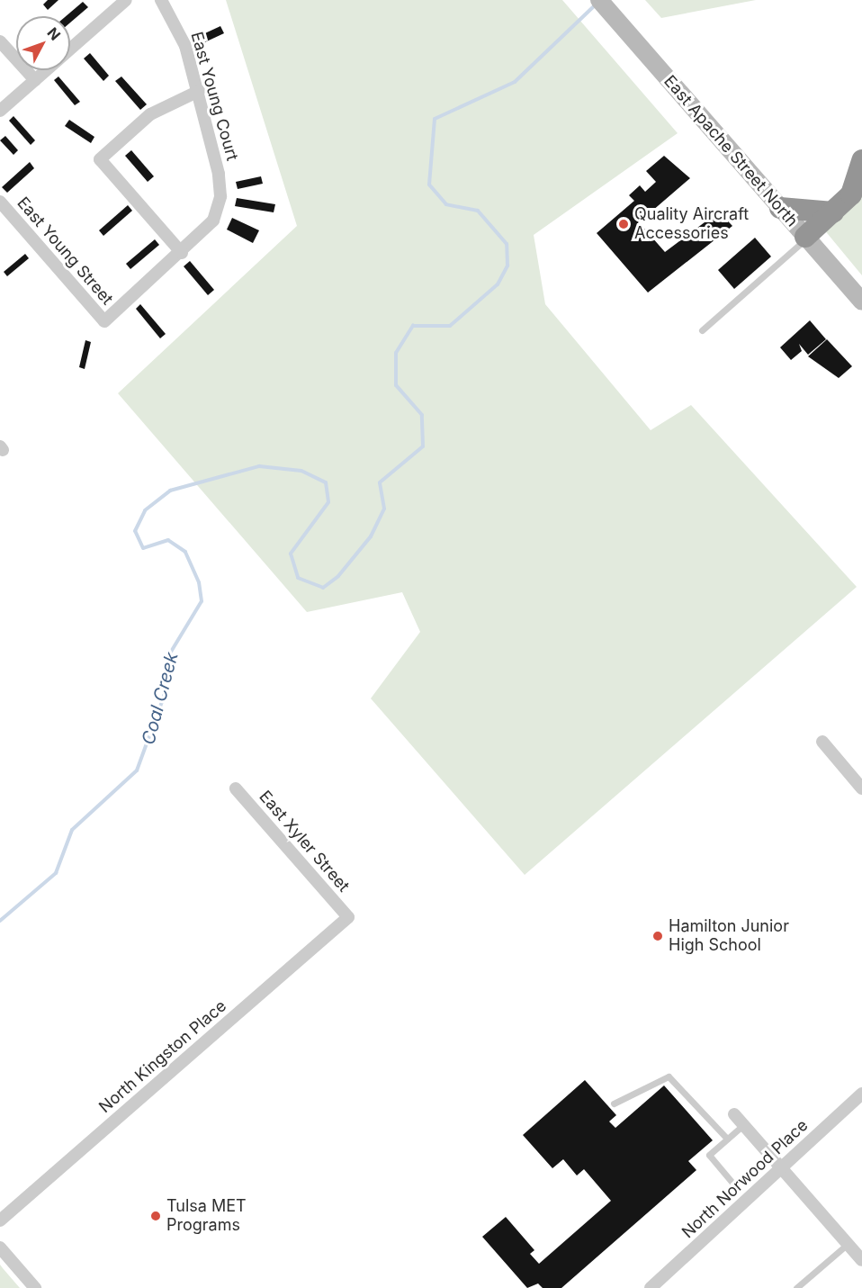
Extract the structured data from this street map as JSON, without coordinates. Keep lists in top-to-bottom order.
{
  "streets": {
    "main road": ["East Apache Street North"],
    "street": [
      "East Young Court",
      "East Young Street",
      "East Xyler Street",
      "North Kingston Place",
      "North Norwood Place"
    ]
  },
  "crossings": [
    ["East Young Court", "East Young Street"],
    ["East Xyler Street", "North Kingston Place"]
  ],
  "water": ["Coal Creek"],
  "places": ["Quality Aircraft Accessories", "Hamilton Junior High School", "Tulsa MET Programs"],
  "north": "top right"
}
